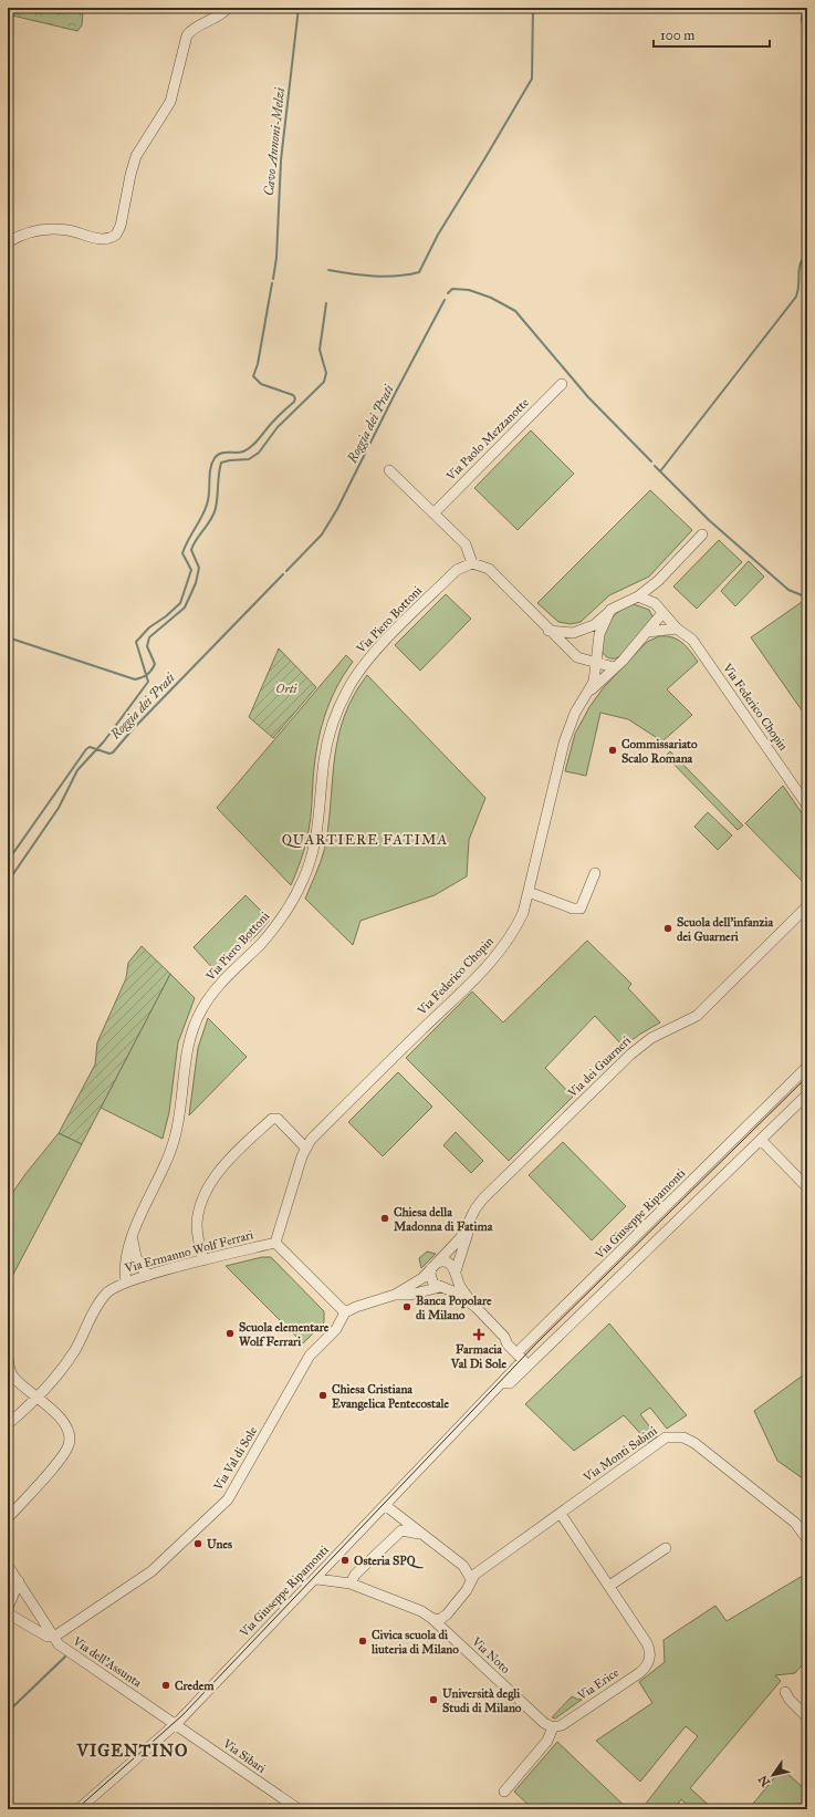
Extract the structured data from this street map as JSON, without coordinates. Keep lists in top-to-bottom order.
{
  "streets": {
    "street": [
      "Via Paolo Mezzanotte",
      "Via Piero Bottoni",
      "Via Federico Chopin",
      "Via dei Guarneri",
      "Via Giuseppe Ripamonti",
      "Via Ermanno Wolf Ferrari",
      "Via Monti Sabini",
      "Via Val di Sole",
      "Via Noto",
      "Via dell'Assunta",
      "Via Erice",
      "Via Sibari"
    ]
  },
  "crossings": [
    ["Via Piero Bottoni", "Via Ermanno Wolf Ferrari"],
    ["Via Federico Chopin", "Via Ermanno Wolf Ferrari"],
    ["Via Giuseppe Ripamonti", "Via Noto"],
    ["Via Giuseppe Ripamonti", "Via dell'Assunta"],
    ["Via Giuseppe Ripamonti", "Via Sibari"],
    ["Via Val di Sole", "Via dell'Assunta"],
    ["Via Noto", "Via Erice"],
    ["Via dell'Assunta", "Via Sibari"]
  ],
  "districts": ["QUARTIERE FATIMA", "VIGENTINO"],
  "water": ["Cavo Annoni-Melzi", "Roggia dei Prati"],
  "parks": ["Orti"],
  "places": {
    "other": [
      "Commissariato Scalo Romana",
      "Scuola dell'infanzia dei Guarneri",
      "Chiesa della Madonna di Fatima",
      "Banca Popolare di Milano",
      "Scuola elementare Wolf Ferrari",
      "Chiesa Cristiana Evangelica Pentecostale",
      "Unes",
      "Osteria SPQ",
      "Civica scuola di liuteria di Milano",
      "Credem",
      "Università degli Studi di Milano"
    ],
    "health": ["Farmacia Val Di Sole"]
  },
  "scale_bar": "100 m",
  "north": "bottom left"
}
